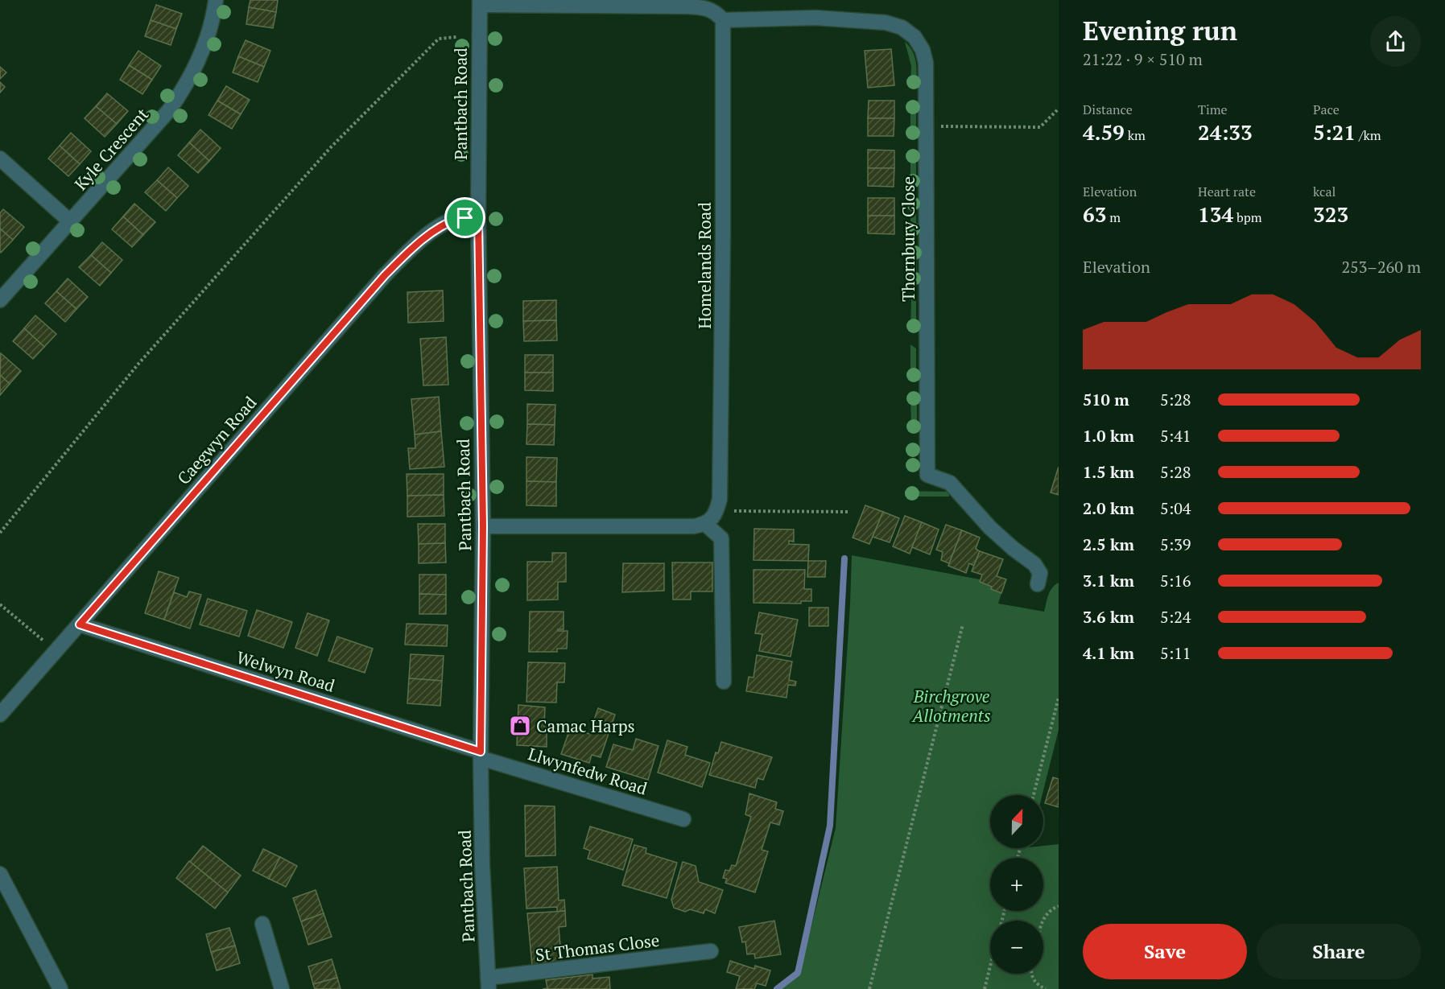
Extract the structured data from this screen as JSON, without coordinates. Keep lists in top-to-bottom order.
{
  "streets": {
    "street": [
      "Pantbach Road",
      "Kyle Crescent",
      "Thornbury Close",
      "Homelands Road",
      "Caegwyn Road",
      "Welwyn Road",
      "Llwynfedw Road",
      "St Thomas Close"
    ]
  },
  "crossings": [
    ["Pantbach Road", "Caegwyn Road"],
    ["Pantbach Road", "Welwyn Road"],
    ["Pantbach Road", "Llwynfedw Road"],
    ["Pantbach Road", "St Thomas Close"],
    ["Thornbury Close", "Homelands Road"],
    ["Caegwyn Road", "Welwyn Road"],
    ["Welwyn Road", "Llwynfedw Road"]
  ],
  "parks": ["Birchgrove Allotments"],
  "places": {
    "shop": ["Camac Harps"]
  },
  "north": "top",
  "page": {
    "heading": ["Evening run", "21:22 · 9 × 510 m"],
    "stats": [
      ["Distance", "4.59 km"],
      ["Time", "24:33"],
      ["Pace", "5:21 /km"],
      ["Elevation", "63 m"],
      ["Heart rate", "134 bpm"],
      ["kcal", "323"]
    ],
    "chart": ["Elevation", "253–260 m"],
    "list": [
      {
        "name": "510 m",
        "note": "5:28"
      },
      {
        "name": "1.0 km",
        "note": "5:41"
      },
      {
        "name": "1.5 km",
        "note": "5:28"
      },
      {
        "name": "2.0 km",
        "note": "5:04"
      },
      {
        "name": "2.5 km",
        "note": "5:39"
      },
      {
        "name": "3.1 km",
        "note": "5:16"
      },
      {
        "name": "3.6 km",
        "note": "5:24"
      },
      {
        "name": "4.1 km",
        "note": "5:11"
      }
    ],
    "map_buttons": ["+", "−"],
    "buttons": ["Save", "Share"]
  }
}
